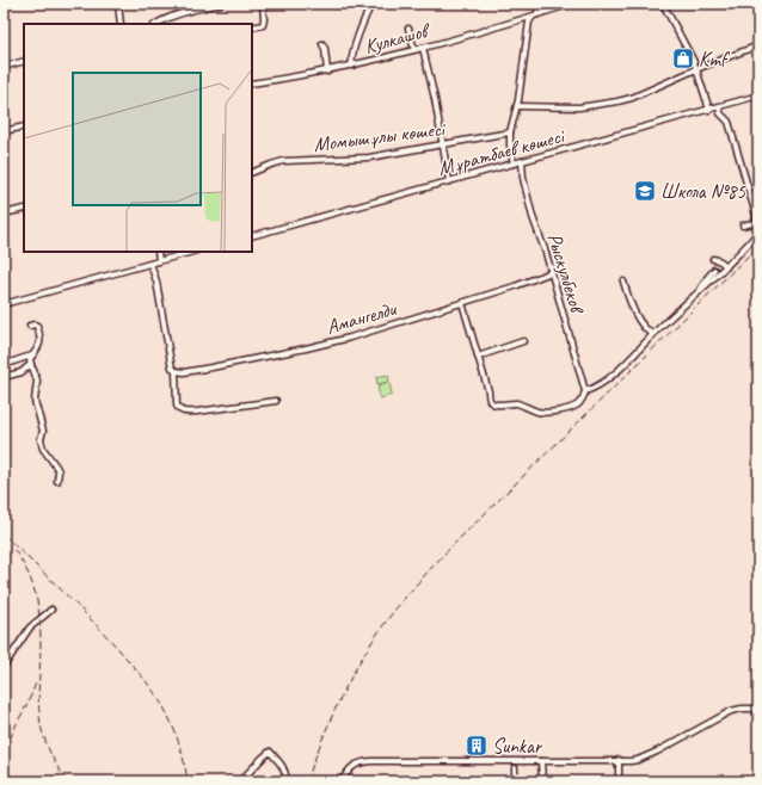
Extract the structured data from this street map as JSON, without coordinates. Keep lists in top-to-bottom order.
{
  "streets": {
    "street": [
      "Кулкашов",
      "Момышұлы көшесі",
      "Мұратбаев көшесі",
      "Рыскулбеков",
      "Амангелди"
    ]
  },
  "crossings": [
    ["Мұратбаев көшесі", "Рыскулбеков"],
    ["Рыскулбеков", "Амангелди"]
  ],
  "places": {
    "shop": ["Kmf"],
    "school or university": ["Школа №85"],
    "building": ["Sunkar"]
  }
}
